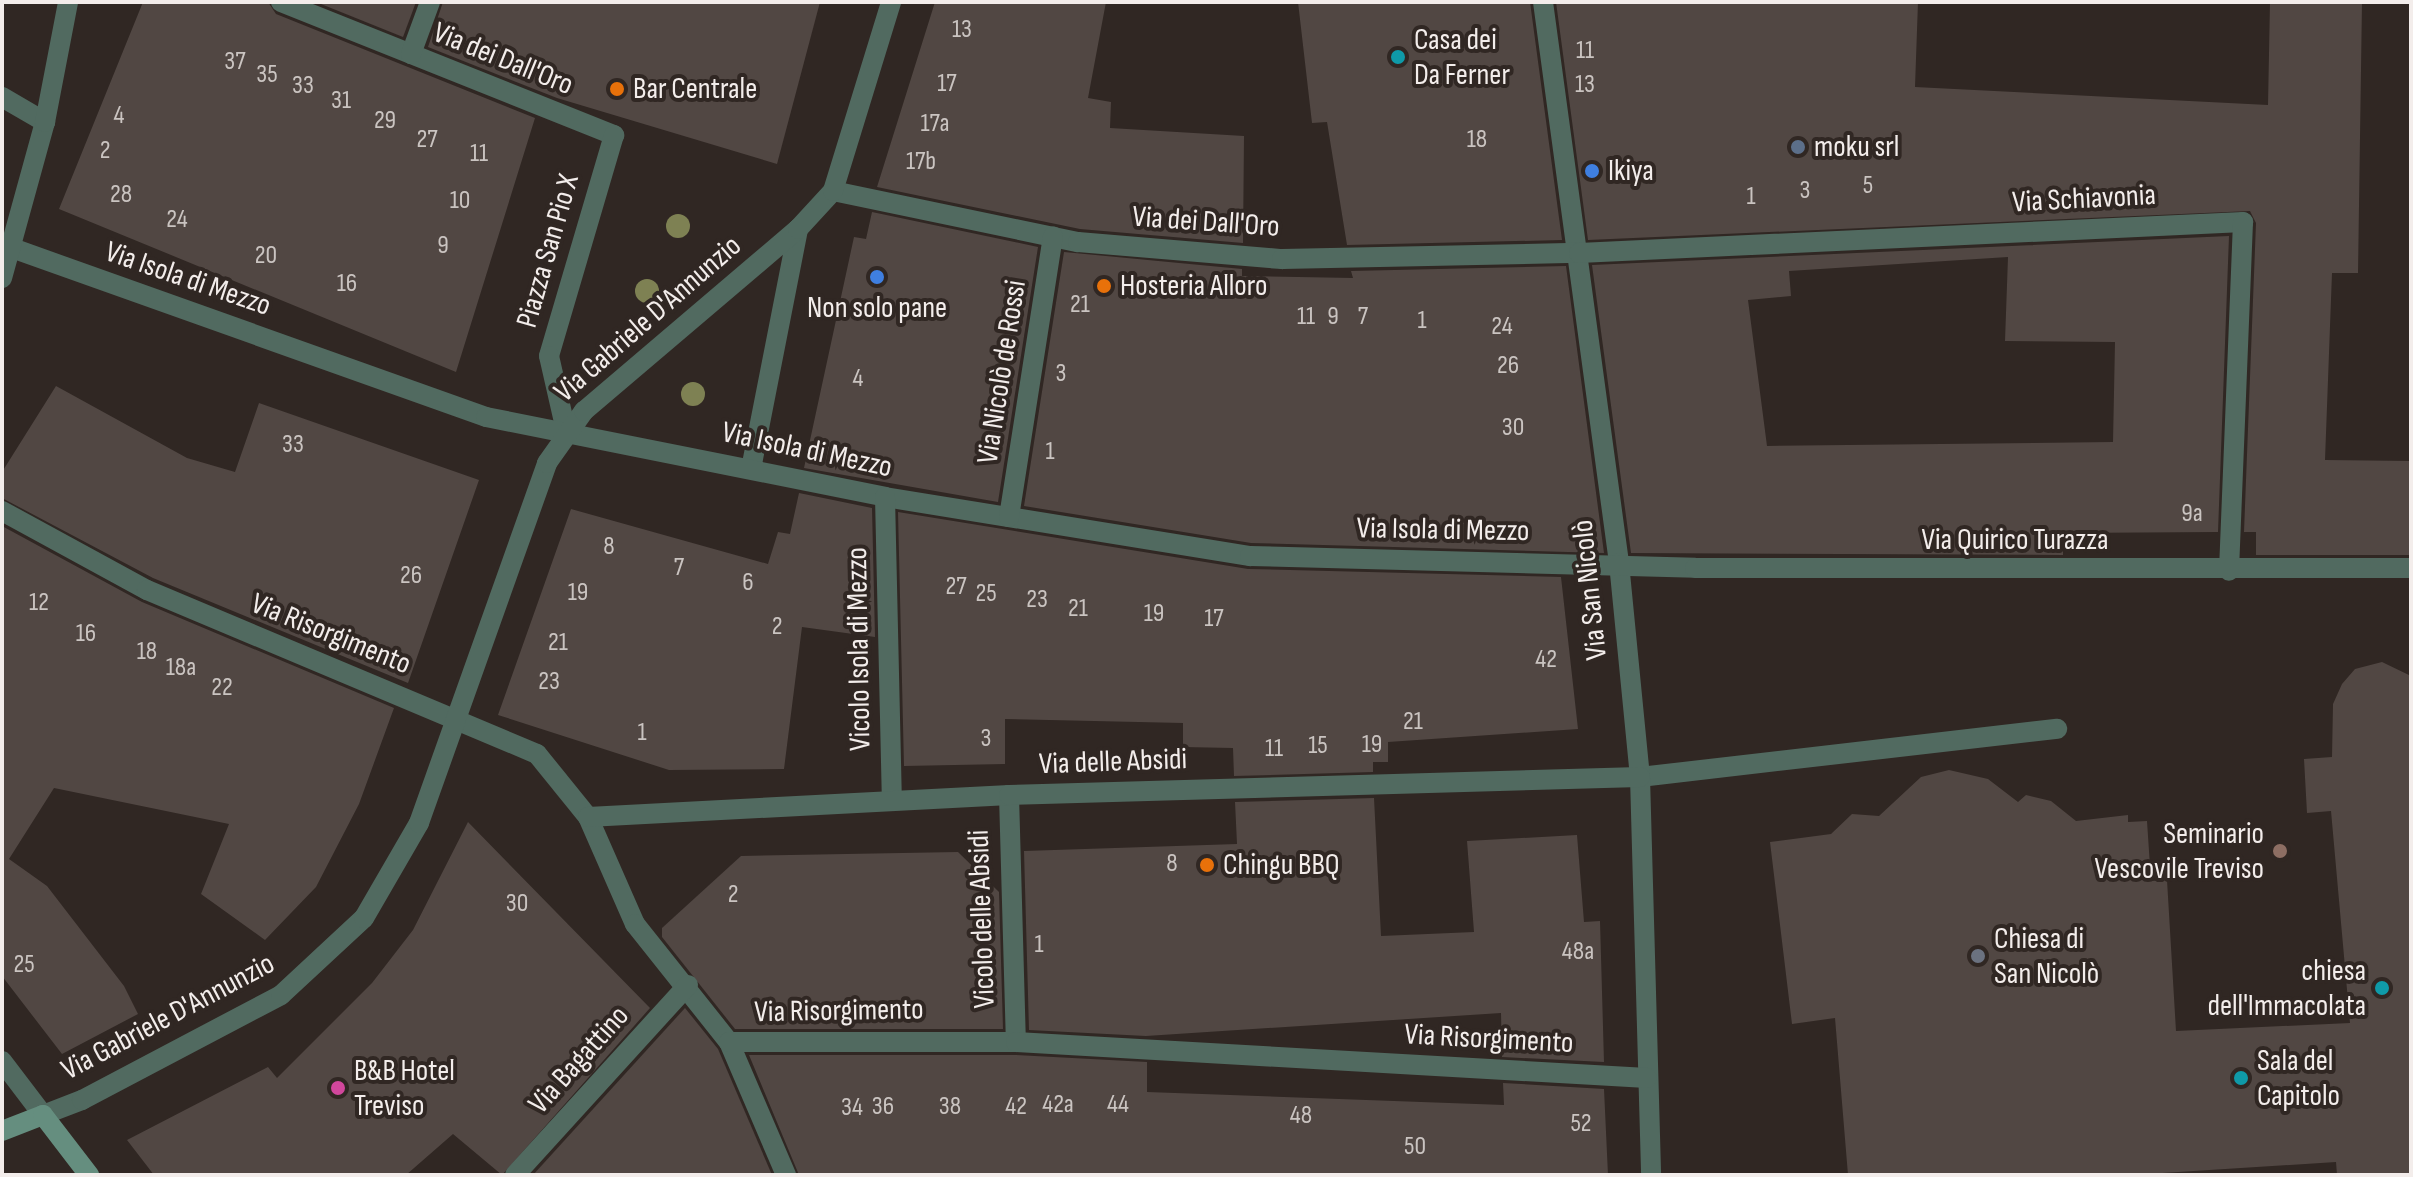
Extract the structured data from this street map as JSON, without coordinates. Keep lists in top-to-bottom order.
{
  "streets": {
    "street": [
      "Via dei Dall'Oro",
      "Via Schiavonia",
      "Piazza San Pio X",
      "Via Isola di Mezzo",
      "Via Gabriele D'Annunzio",
      "Via Nicolò de Rossi",
      "Via Quirico Turazza",
      "Via San Nicolò",
      "Via Risorgimento",
      "Vicolo Isola di Mezzo",
      "Via delle Absidi",
      "Vicolo delle Absidi",
      "Via Bagattino"
    ]
  },
  "crossings": [
    ["Via dei Dall'Oro", "Via Schiavonia"],
    ["Via dei Dall'Oro", "Piazza San Pio X"],
    ["Via dei Dall'Oro", "Via Gabriele D'Annunzio"],
    ["Via dei Dall'Oro", "Via Nicolò de Rossi"],
    ["Via dei Dall'Oro", "Via San Nicolò"],
    ["Via Schiavonia", "Via Quirico Turazza"],
    ["Via Schiavonia", "Via San Nicolò"],
    ["Piazza San Pio X", "Via Isola di Mezzo"],
    ["Piazza San Pio X", "Via Gabriele D'Annunzio"],
    ["Via Isola di Mezzo", "Via Gabriele D'Annunzio"],
    ["Via Isola di Mezzo", "Via Nicolò de Rossi"],
    ["Via Isola di Mezzo", "Via Quirico Turazza"],
    ["Via Isola di Mezzo", "Via San Nicolò"],
    ["Via Isola di Mezzo", "Vicolo Isola di Mezzo"],
    ["Via Gabriele D'Annunzio", "Via Risorgimento"],
    ["Via Quirico Turazza", "Via San Nicolò"],
    ["Via San Nicolò", "Via Risorgimento"],
    ["Via San Nicolò", "Via delle Absidi"],
    ["Via Risorgimento", "Via delle Absidi"],
    ["Via Risorgimento", "Vicolo delle Absidi"],
    ["Via Risorgimento", "Via Bagattino"],
    ["Vicolo Isola di Mezzo", "Via delle Absidi"],
    ["Via delle Absidi", "Vicolo delle Absidi"]
  ],
  "places": [
    "Casa dei Da Ferner",
    "Bar Centrale",
    "moku srl",
    "Ikiya",
    "Non solo pane",
    "Hosteria Alloro",
    "Seminario Vescovile Treviso",
    "Chingu BBQ",
    "Chiesa di San Nicolò",
    "chiesa dell'Immacolata",
    "Sala del Capitolo",
    "B&B Hotel Treviso"
  ],
  "house_numbers": [
    "13",
    "11",
    "37",
    "35",
    "17",
    "13",
    "33",
    "31",
    "4",
    "29",
    "17a",
    "27",
    "18",
    "2",
    "11",
    "17b",
    "5",
    "3",
    "28",
    "1",
    "10",
    "24",
    "9",
    "20",
    "16",
    "21",
    "11",
    "9",
    "7",
    "1",
    "24",
    "26",
    "3",
    "4",
    "30",
    "33",
    "1",
    "9a",
    "8",
    "7",
    "26",
    "6",
    "27",
    "19",
    "25",
    "23",
    "12",
    "21",
    "19",
    "17",
    "2",
    "16",
    "21",
    "18",
    "42",
    "18a",
    "23",
    "22",
    "21",
    "1",
    "3",
    "19",
    "15",
    "11",
    "8",
    "2",
    "30",
    "1",
    "48a",
    "25",
    "42a",
    "44",
    "36",
    "38",
    "42",
    "34",
    "48",
    "52",
    "50"
  ]
}
